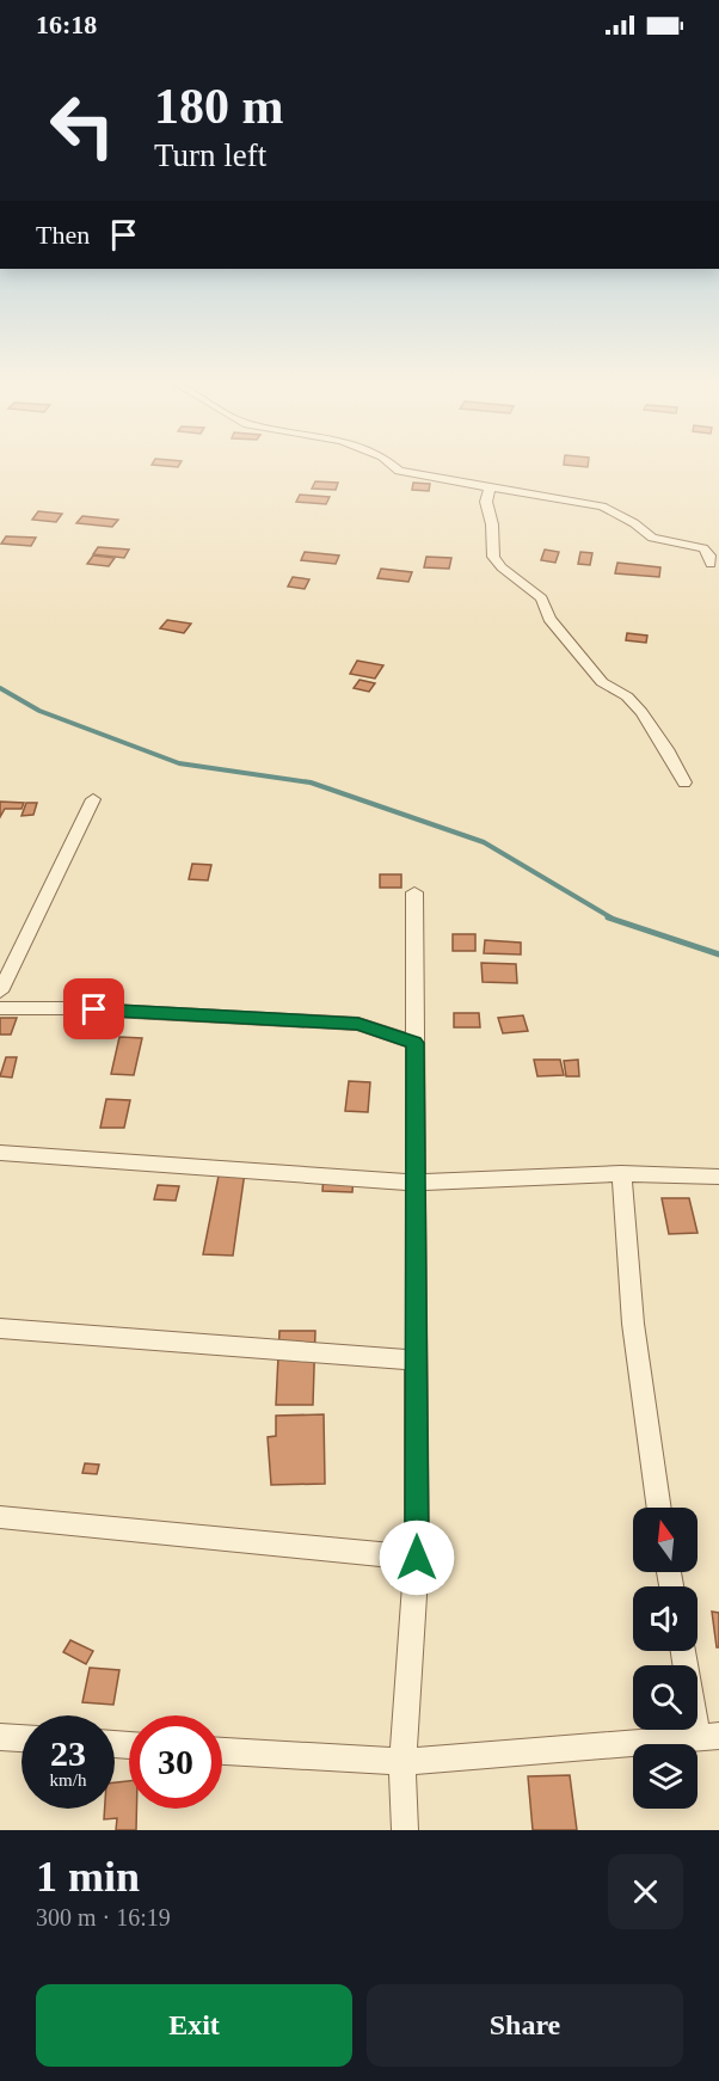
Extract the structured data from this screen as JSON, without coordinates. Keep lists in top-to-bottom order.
{
  "north": "top",
  "page": {
    "status": "16:18",
    "turn": ["180 m", "Turn left"],
    "then": "Then",
    "speed": "23 km/h",
    "limit": "30",
    "heading": ["1 min", "300 m · 16:19"],
    "buttons": ["Exit", "Share"]
  }
}
